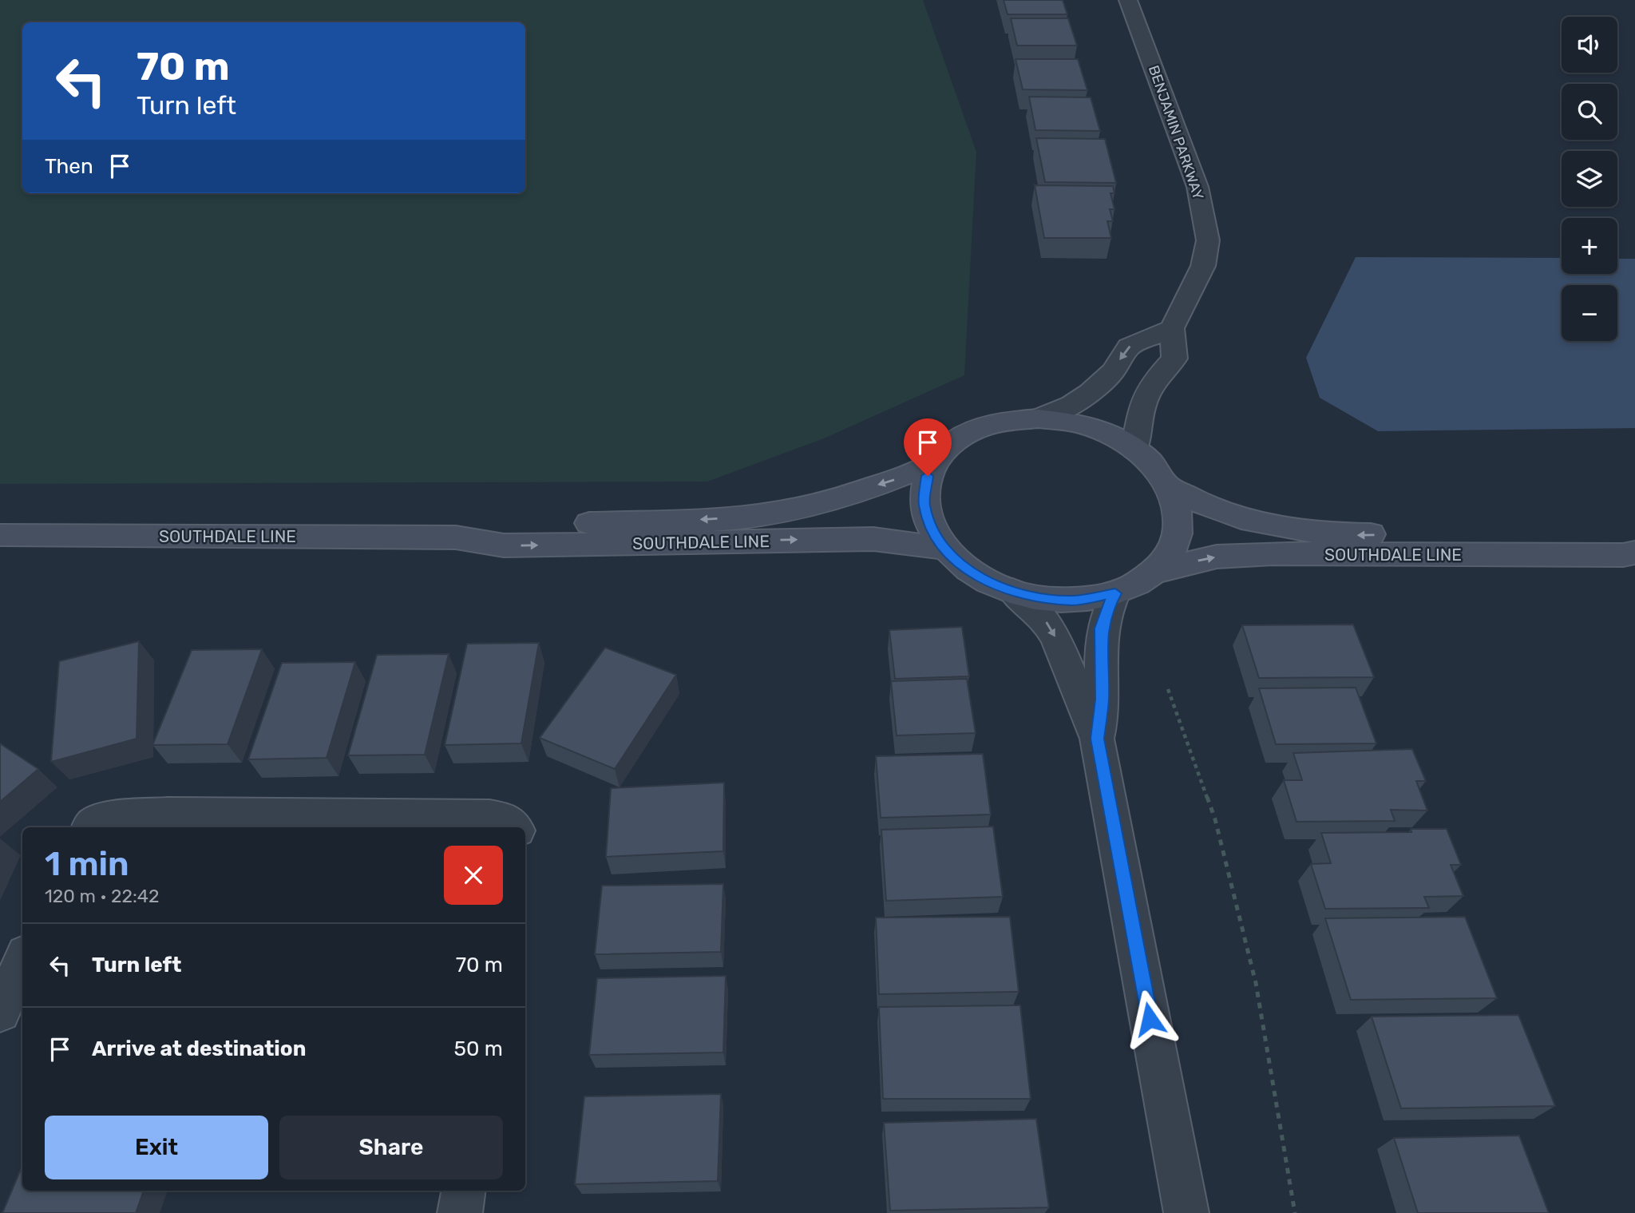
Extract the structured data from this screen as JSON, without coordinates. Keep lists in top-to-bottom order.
{
  "streets": {
    "main road": ["SOUTHDALE LINE"],
    "street": ["BENJAMIN PARKWAY"]
  },
  "page": {
    "map_buttons": ["+", "−"],
    "turn": ["70 m", "Turn left"],
    "then": "Then",
    "heading": ["1 min", "120 m · 22:42"],
    "list": [
      {
        "name": "Turn left",
        "value": "70 m"
      },
      {
        "name": "Arrive at destination",
        "value": "50 m"
      }
    ],
    "buttons": ["Exit", "Share"]
  }
}
